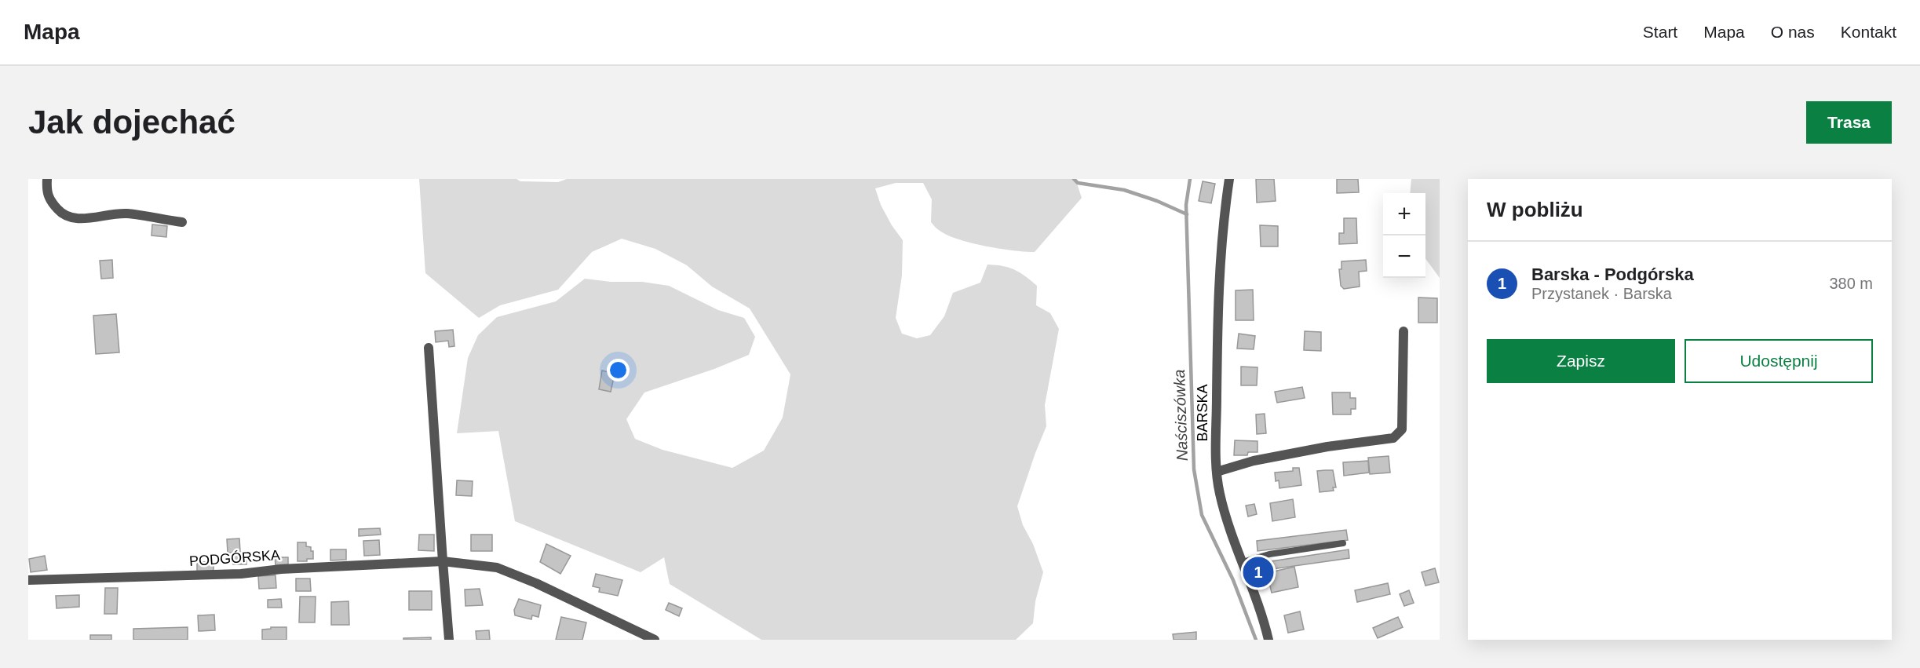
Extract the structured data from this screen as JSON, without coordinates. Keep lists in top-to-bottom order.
{
  "streets": {
    "street": ["BARSKA", "PODGÓRSKA"]
  },
  "water": ["Naściszówka"],
  "page": {
    "header": "Mapa",
    "nav": [
      "Start",
      "Mapa",
      "O nas",
      "Kontakt"
    ],
    "buttons": [
      "Trasa",
      ["Zapisz", "Udostępnij"]
    ],
    "title": "Jak dojechać",
    "heading": "W pobliżu",
    "map_buttons": ["+", "−"],
    "list": [
      {
        "mark": "1",
        "name": "Barska - Podgórska",
        "note": "Przystanek · Barska",
        "value": "380 m"
      }
    ],
    "pins": "1"
  }
}
